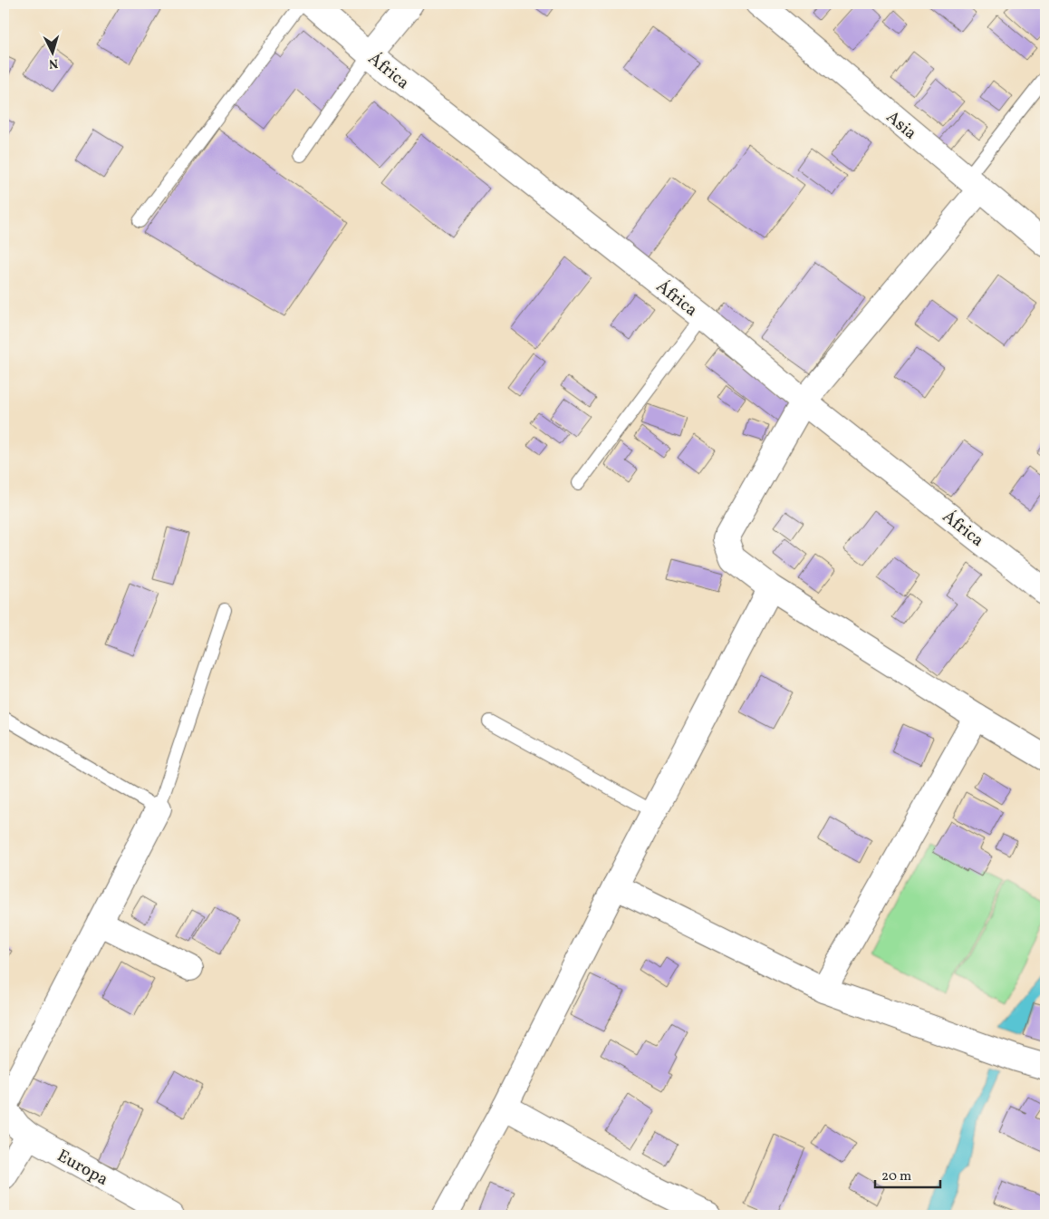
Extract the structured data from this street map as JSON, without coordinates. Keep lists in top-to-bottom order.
{
  "streets": {
    "street": ["África", "Asia", "Europa"]
  },
  "scale_bar": "20 m",
  "north": "bottom"
}
